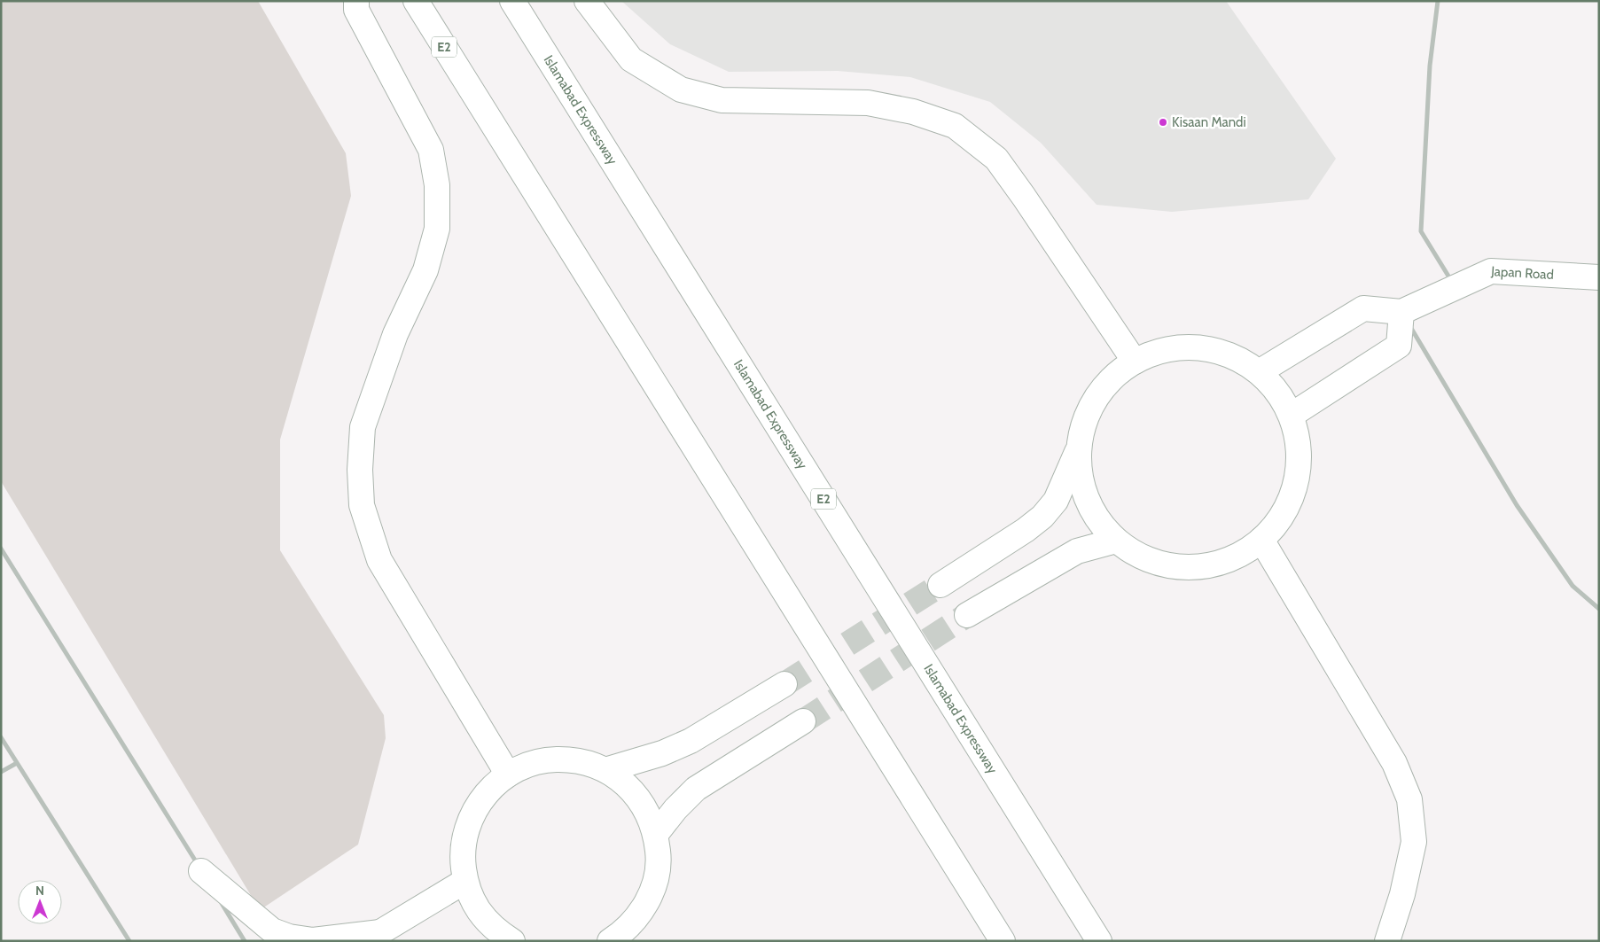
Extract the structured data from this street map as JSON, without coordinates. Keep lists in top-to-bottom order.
{
  "streets": {
    "main road": ["E2", "Islamabad Expressway", "Japan Road"]
  },
  "places": ["Kisaan Mandi"],
  "north": "top"
}
